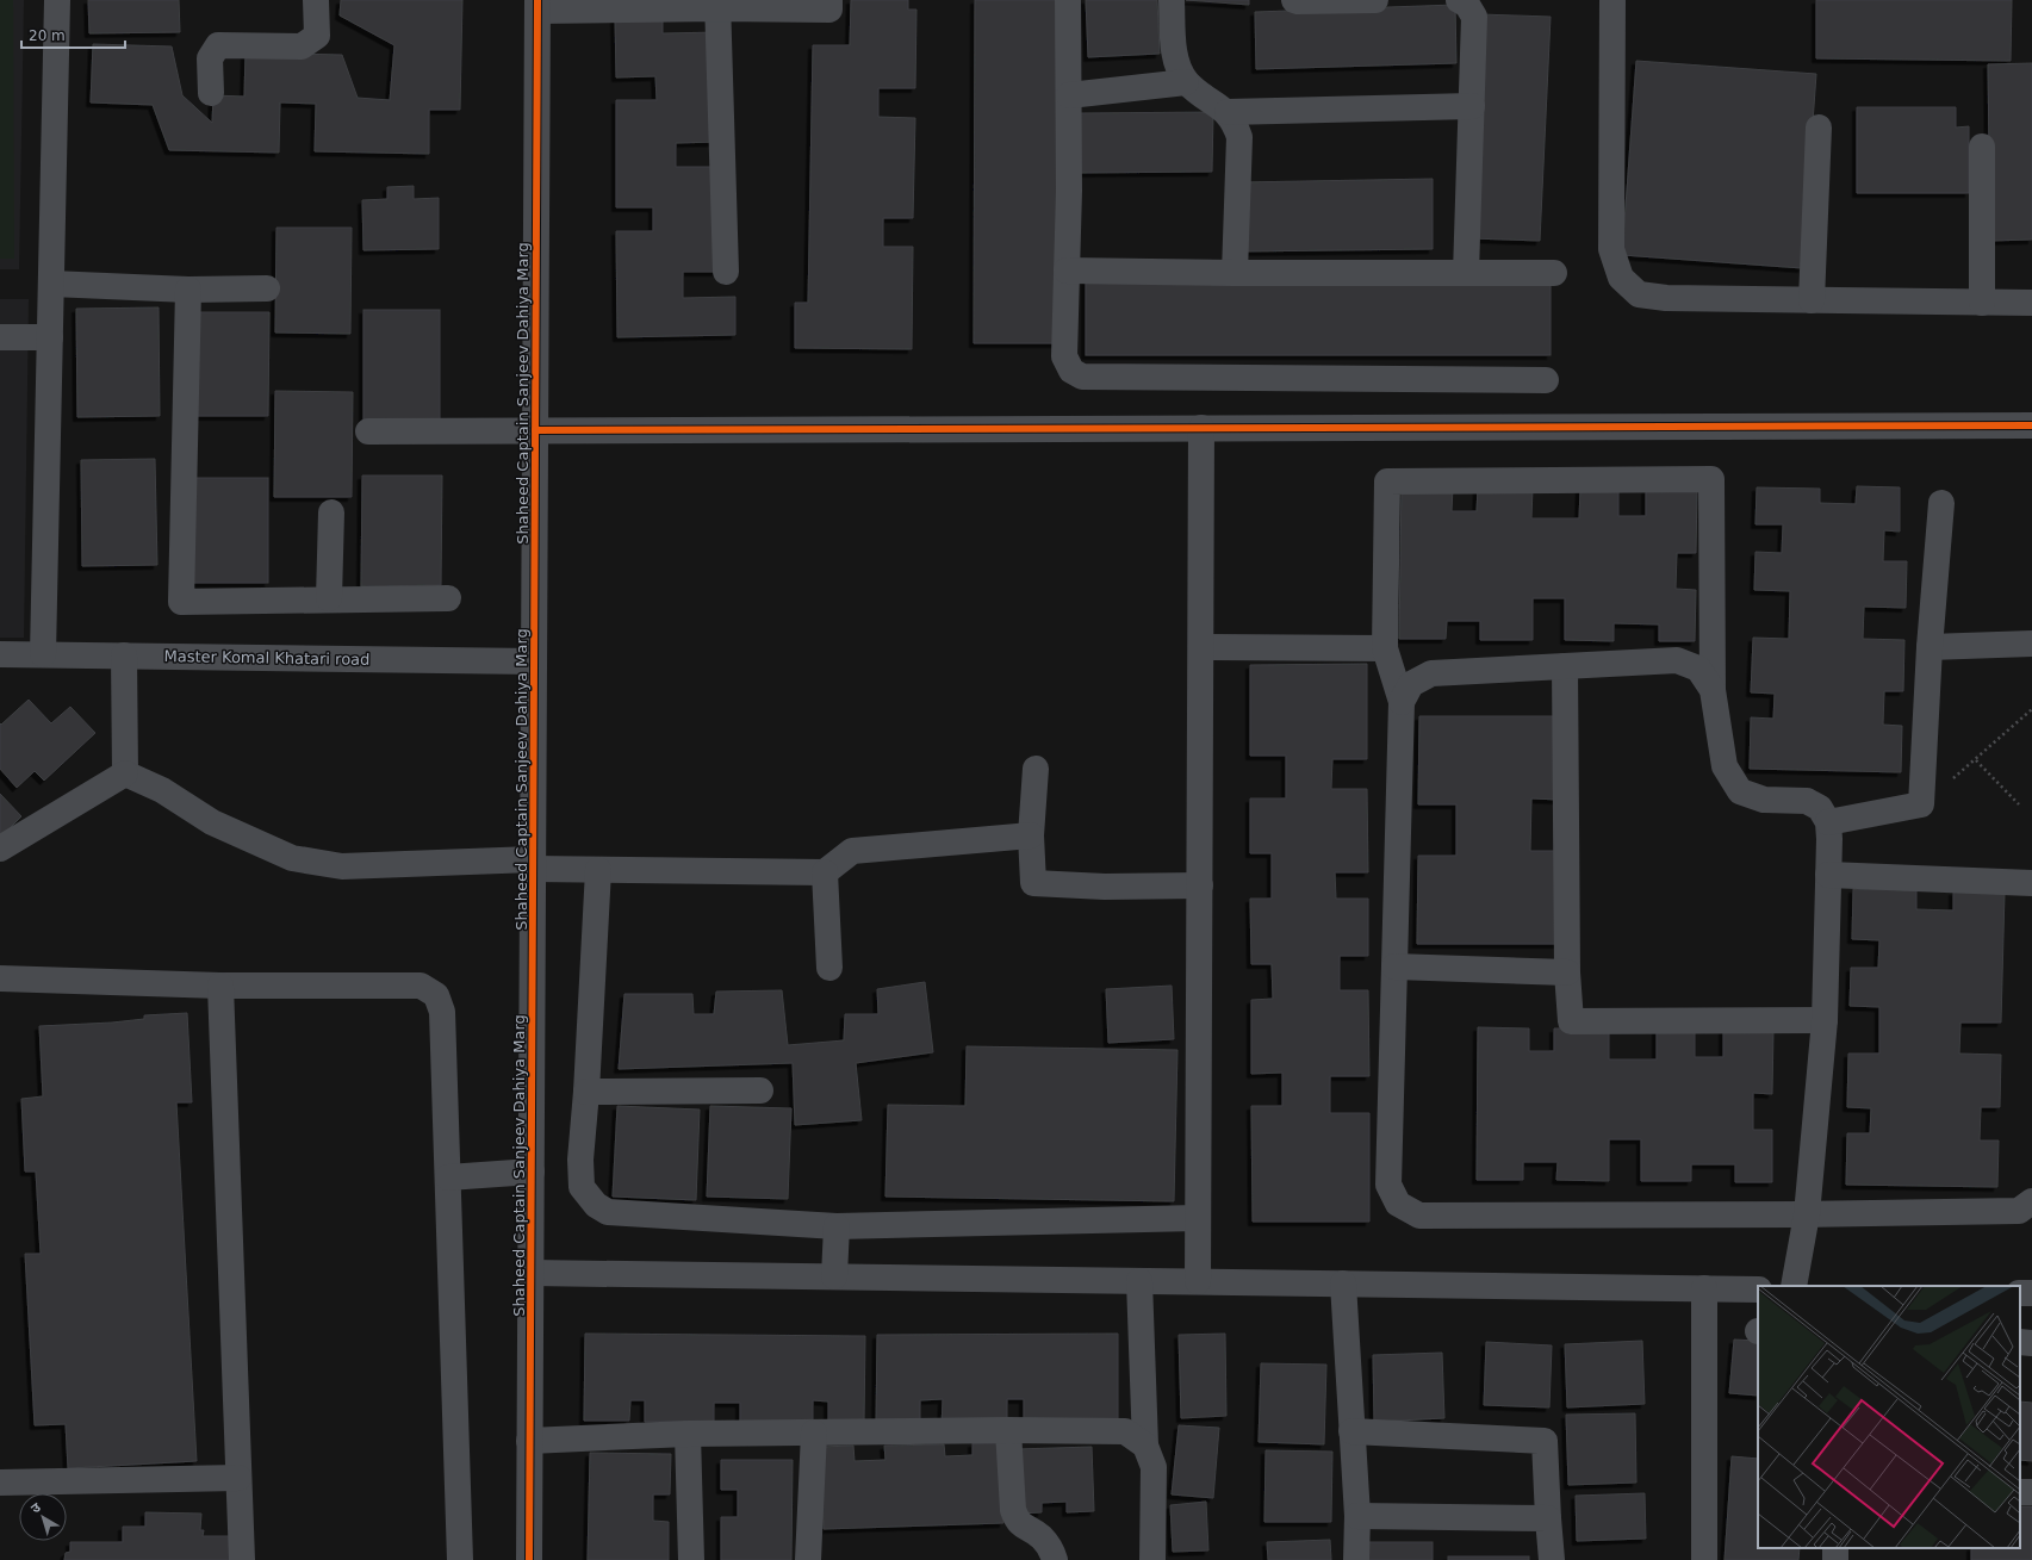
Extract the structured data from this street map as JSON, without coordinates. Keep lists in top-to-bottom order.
{
  "streets": {
    "street": ["Shaheed Captain Sanjeev Dahiya Marg", "Master Komal Khatari road"]
  },
  "crossings": [
    ["Shaheed Captain Sanjeev Dahiya Marg", "Master Komal Khatari road"]
  ],
  "scale_bar": "20 m",
  "north": "top left"
}
